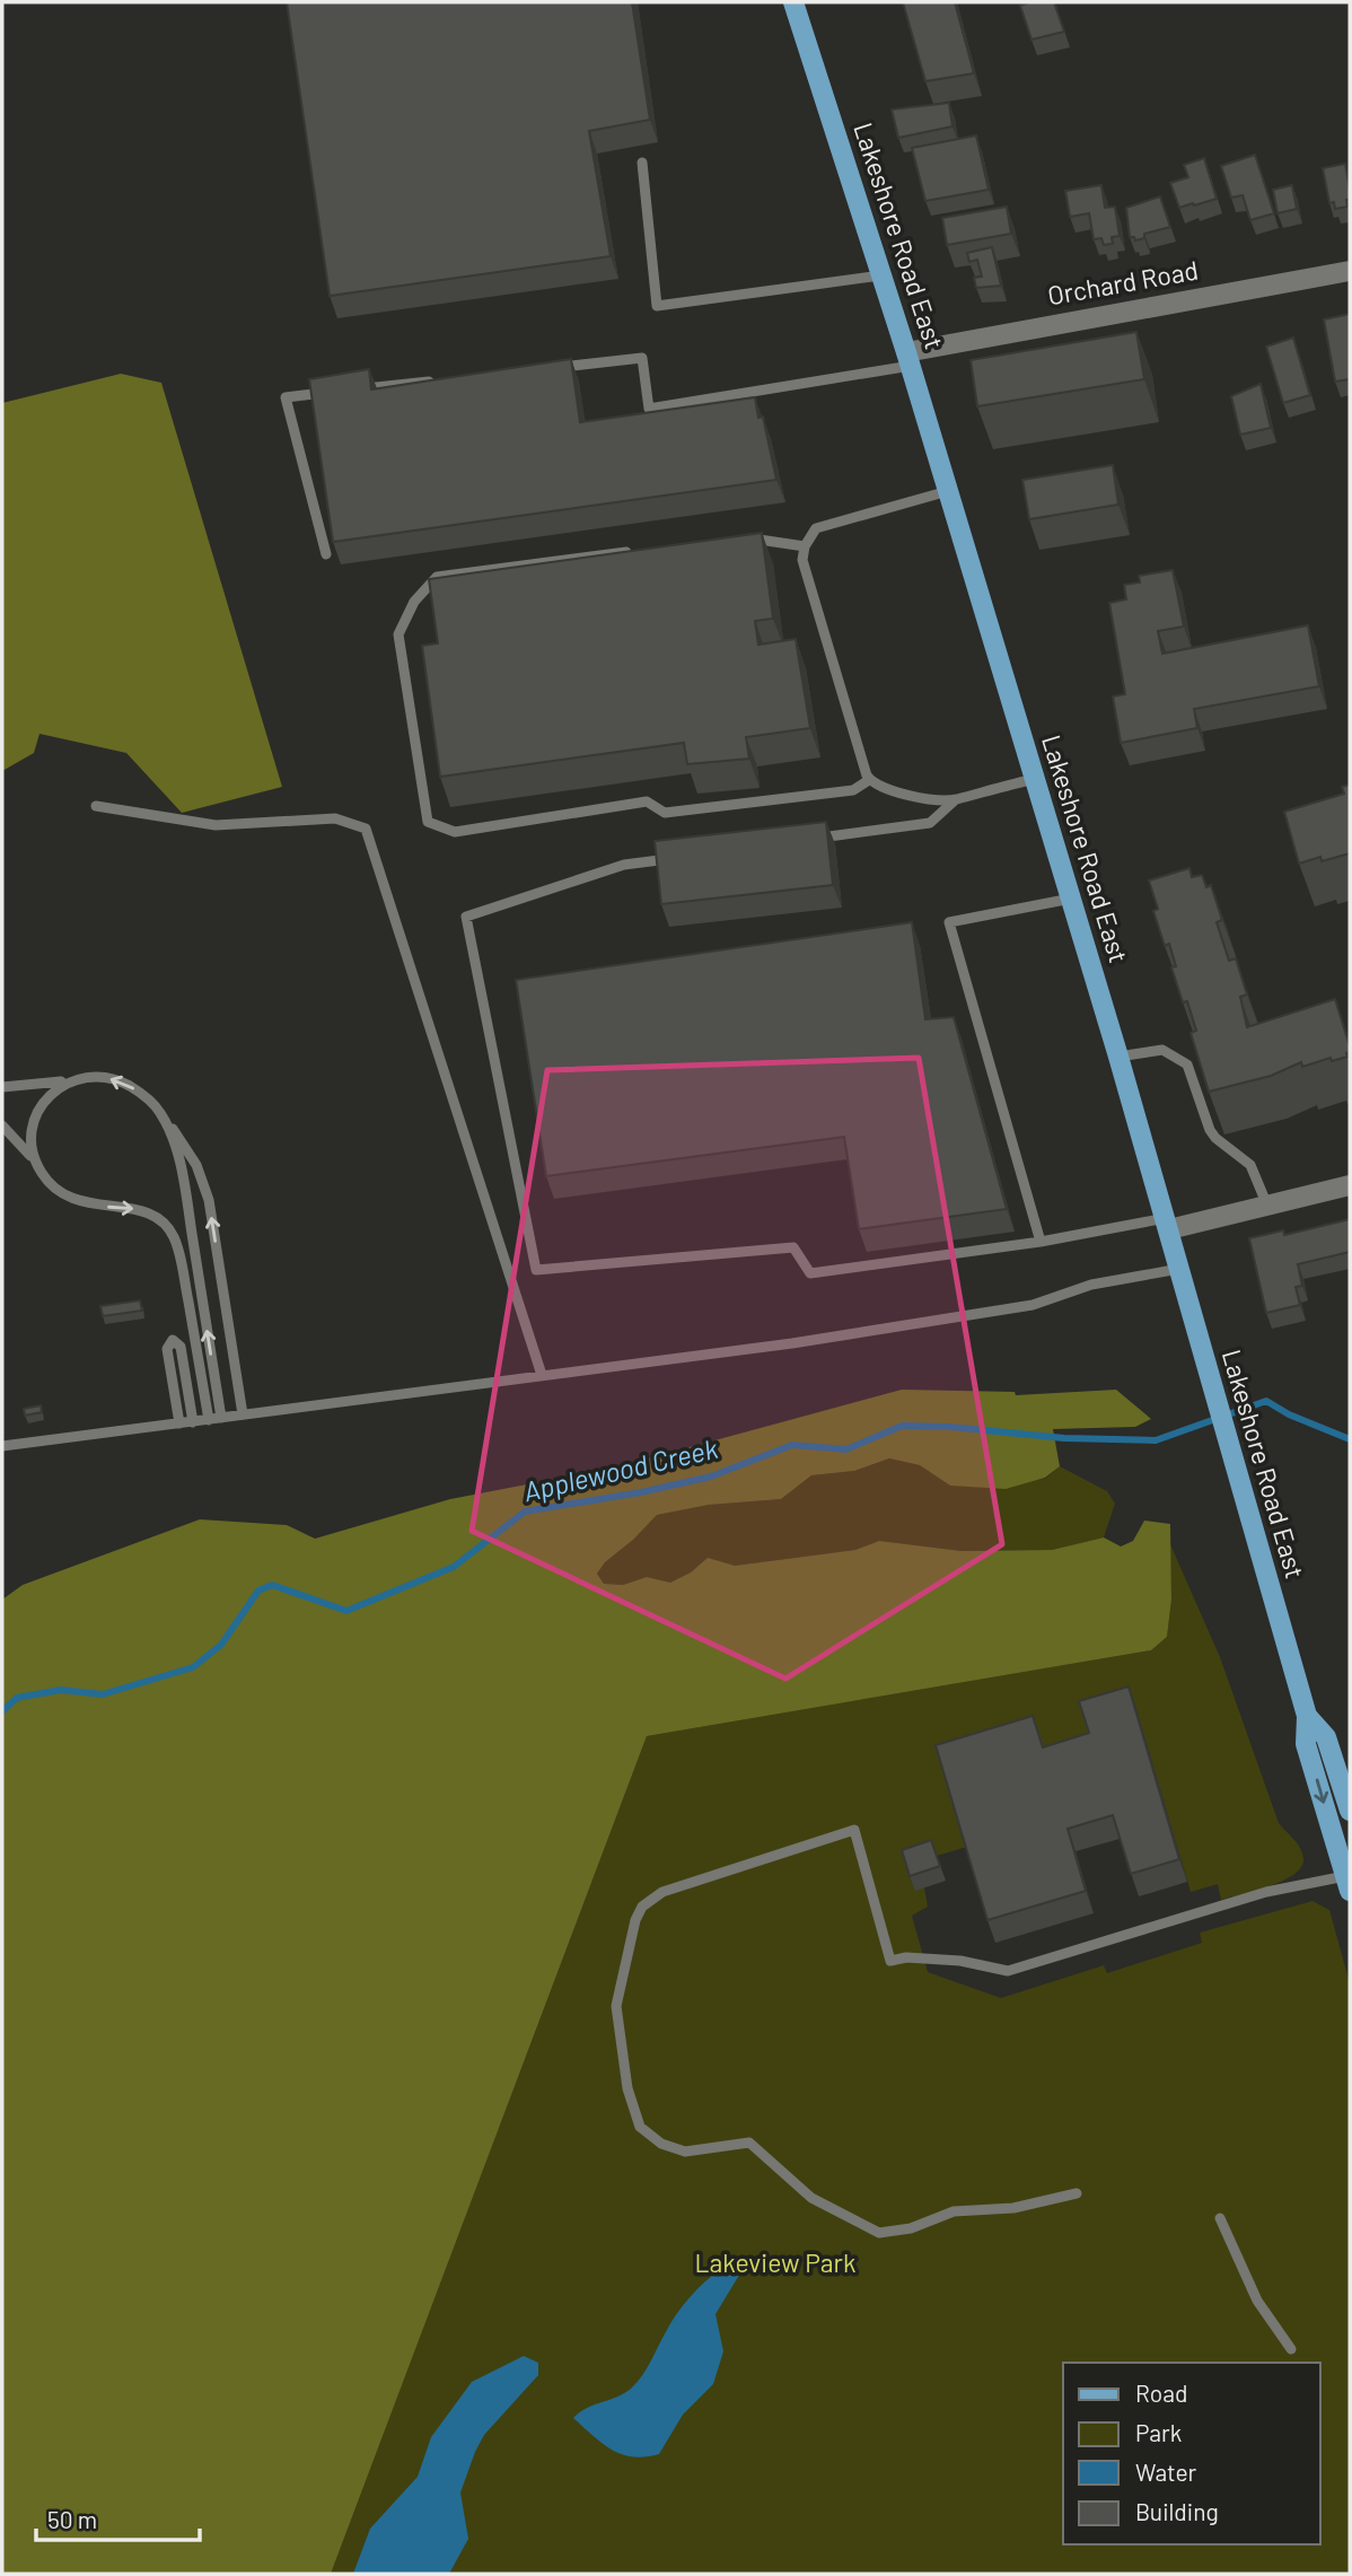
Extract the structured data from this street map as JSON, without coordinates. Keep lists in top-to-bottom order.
{
  "streets": {
    "main road": ["Lakeshore Road East"],
    "street": ["Orchard Road"]
  },
  "crossings": [
    ["Lakeshore Road East", "Orchard Road"]
  ],
  "water": ["Applewood Creek"],
  "parks": ["Lakeview Park"],
  "legend": [
    "Road",
    "Park",
    "Water",
    "Building"
  ],
  "scale_bar": "50 m"
}
